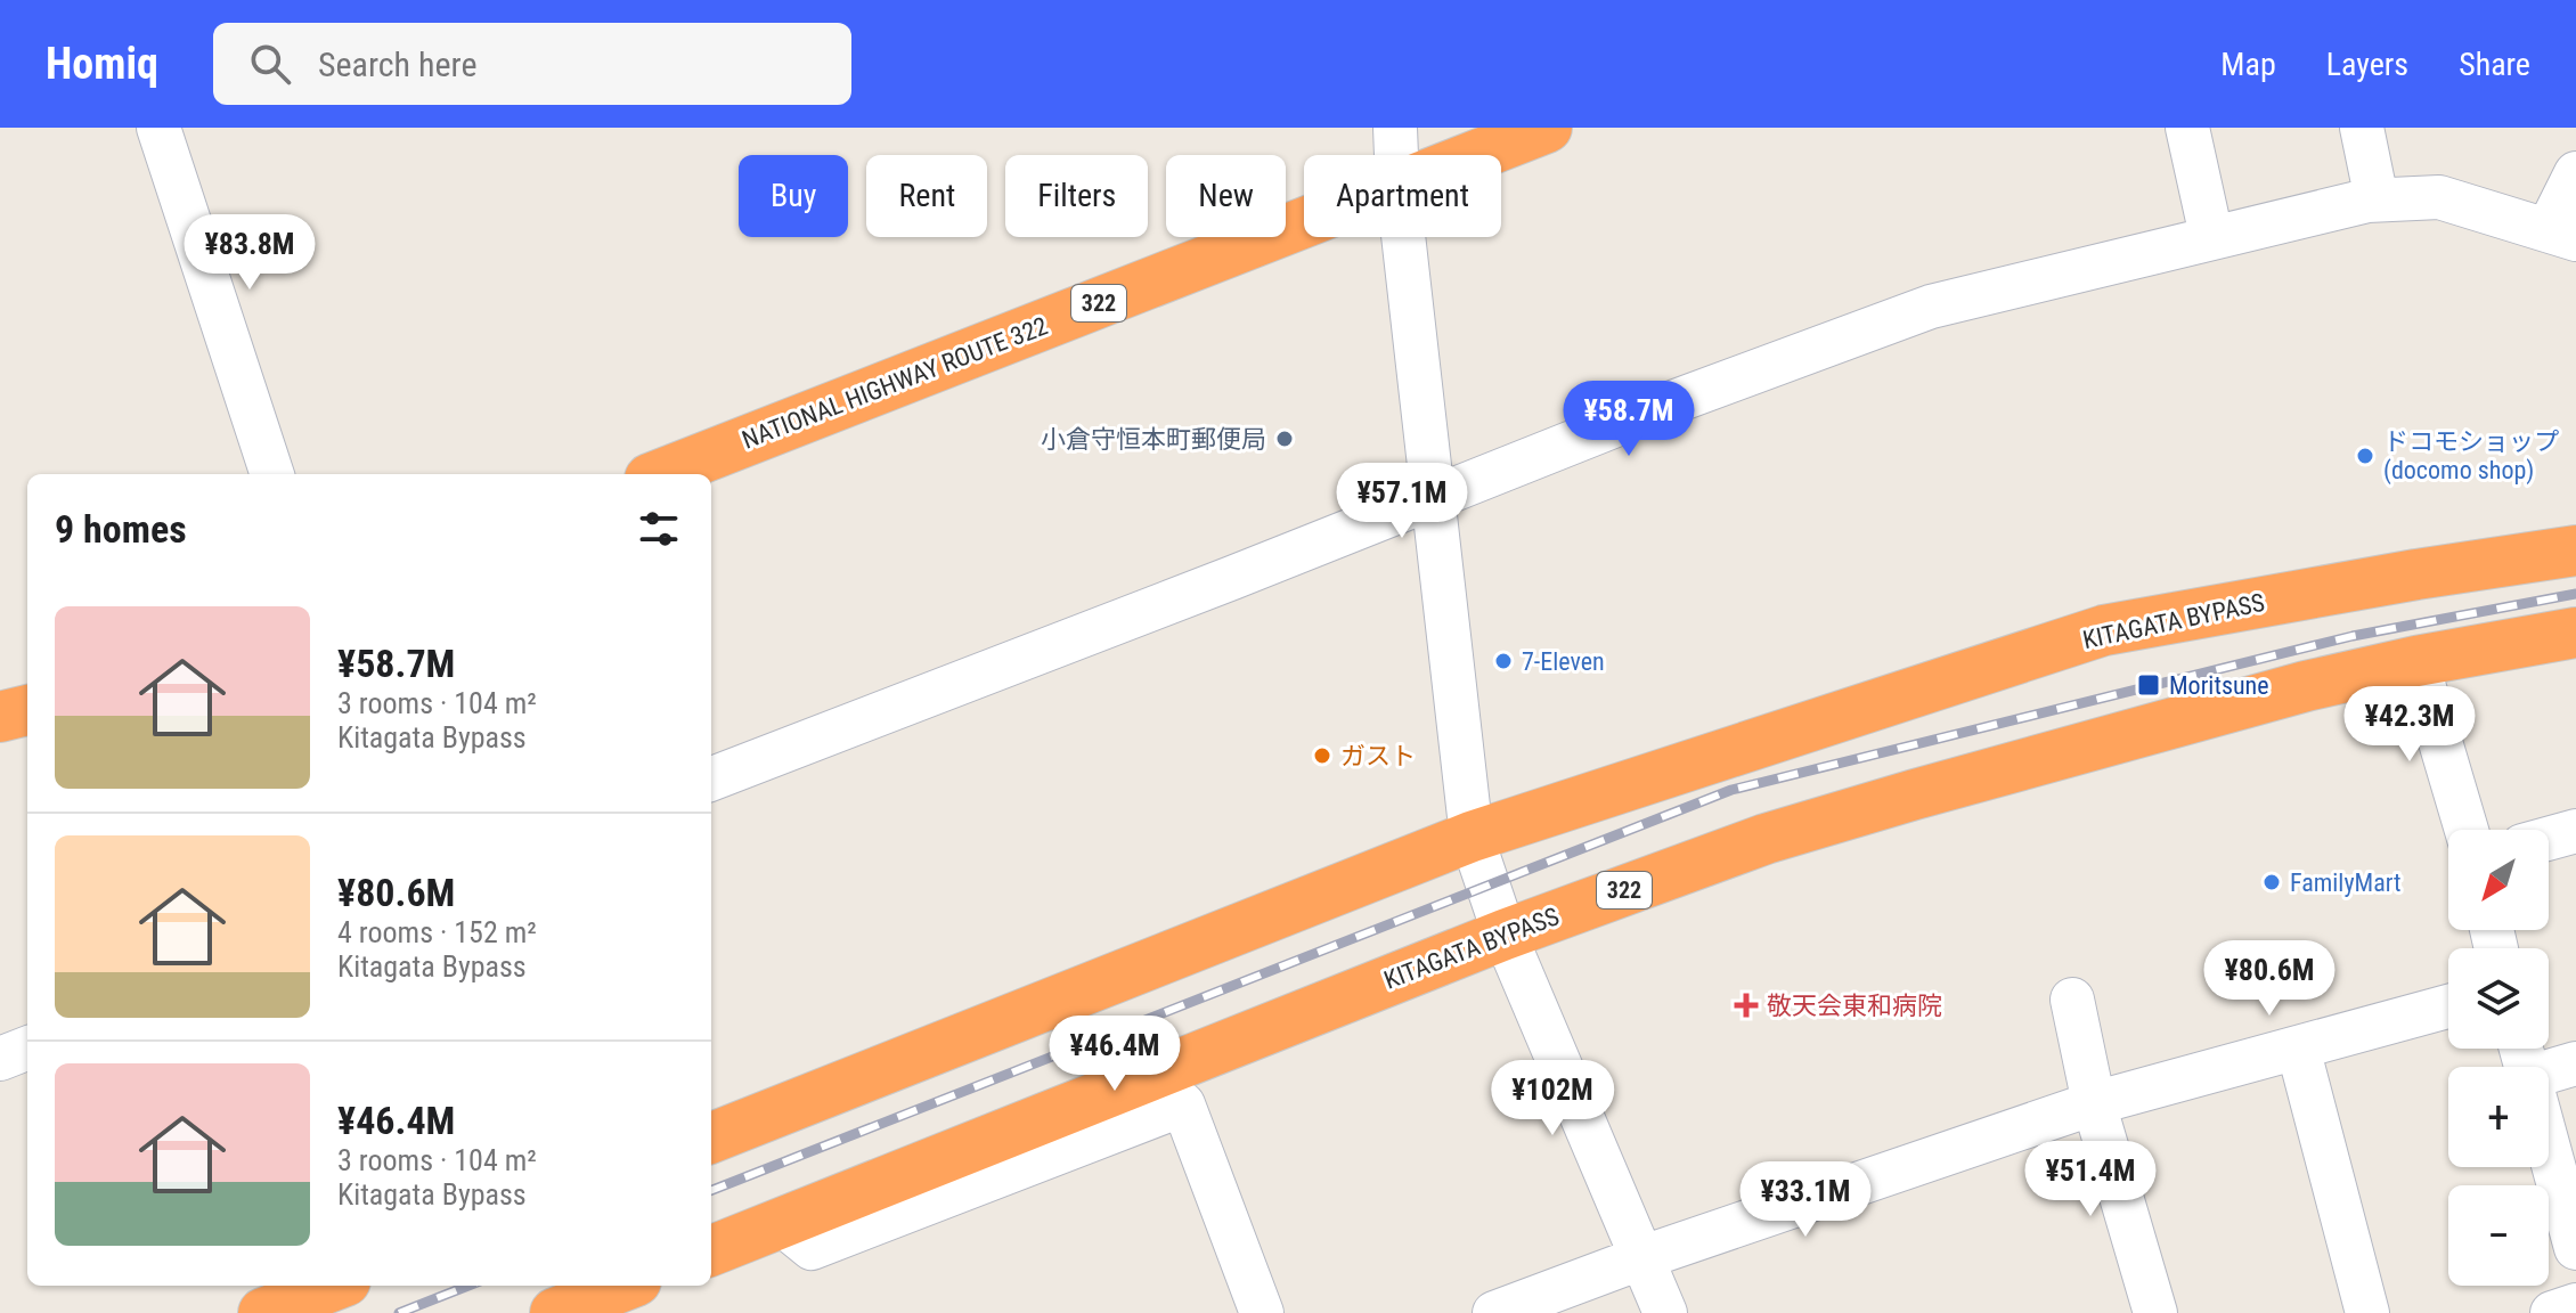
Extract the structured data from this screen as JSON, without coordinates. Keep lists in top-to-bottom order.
{
  "streets": {
    "highway": ["322", "NATIONAL HIGHWAY ROUTE 322", "KITAGATA BYPASS"]
  },
  "places": {
    "other": [
      "小倉守恒本町郵便局",
      "ドコモショップ (docomo shop)",
      "7-Eleven",
      "ガスト",
      "FamilyMart"
    ],
    "transit": ["Moritsune"],
    "health": ["敬天会東和病院"]
  },
  "north": "bottom left",
  "page": {
    "header": "Homiq",
    "search": "Search here",
    "nav": ["Map", "Layers", "Share"],
    "chip": [
      "Buy",
      "Rent",
      "Filters",
      "New",
      "Apartment"
    ],
    "price": [
      "¥83.8M",
      "¥58.7M",
      "¥57.1M",
      "¥42.3M",
      "¥80.6M",
      "¥46.4M",
      "¥102M",
      "¥51.4M",
      "¥33.1M"
    ],
    "heading": "9 homes",
    "list": [
      {
        "name": "¥58.7M",
        "note": "3 rooms · 104 m² · Kitagata Bypass"
      },
      {
        "name": "¥80.6M",
        "note": "4 rooms · 152 m² · Kitagata Bypass"
      },
      {
        "name": "¥46.4M",
        "note": "3 rooms · 104 m² · Kitagata Bypass"
      }
    ],
    "map_buttons": ["+", "−"]
  }
}
